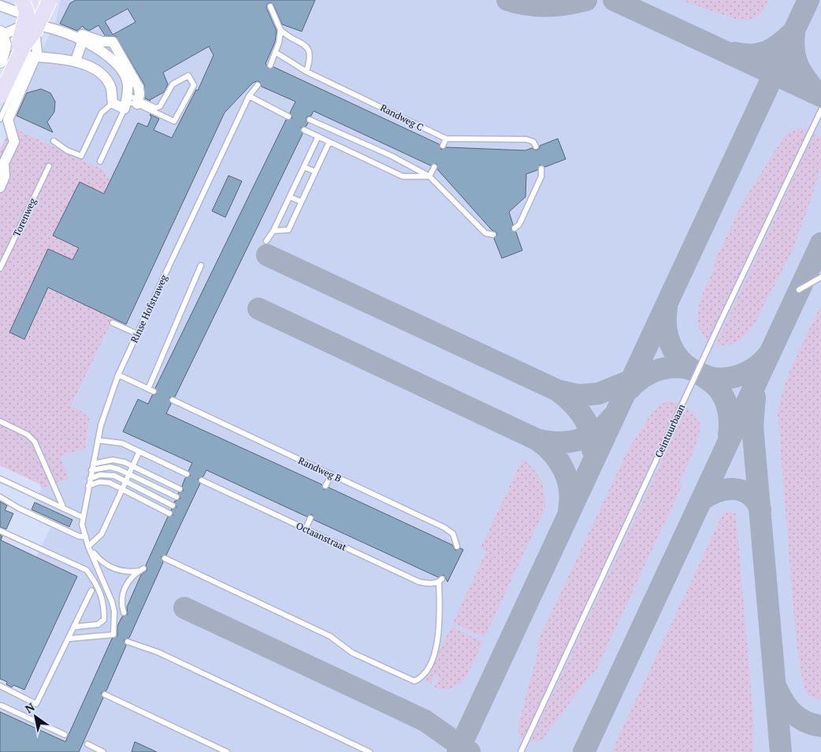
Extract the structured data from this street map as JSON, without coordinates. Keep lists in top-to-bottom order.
{
  "streets": {
    "lane": [
      "Randweg C",
      "Torenweg",
      "Rinse Hofstraweg",
      "Ceintuurbaan",
      "Randweg B",
      "Octaanstraat"
    ]
  },
  "north": "top left"
}
